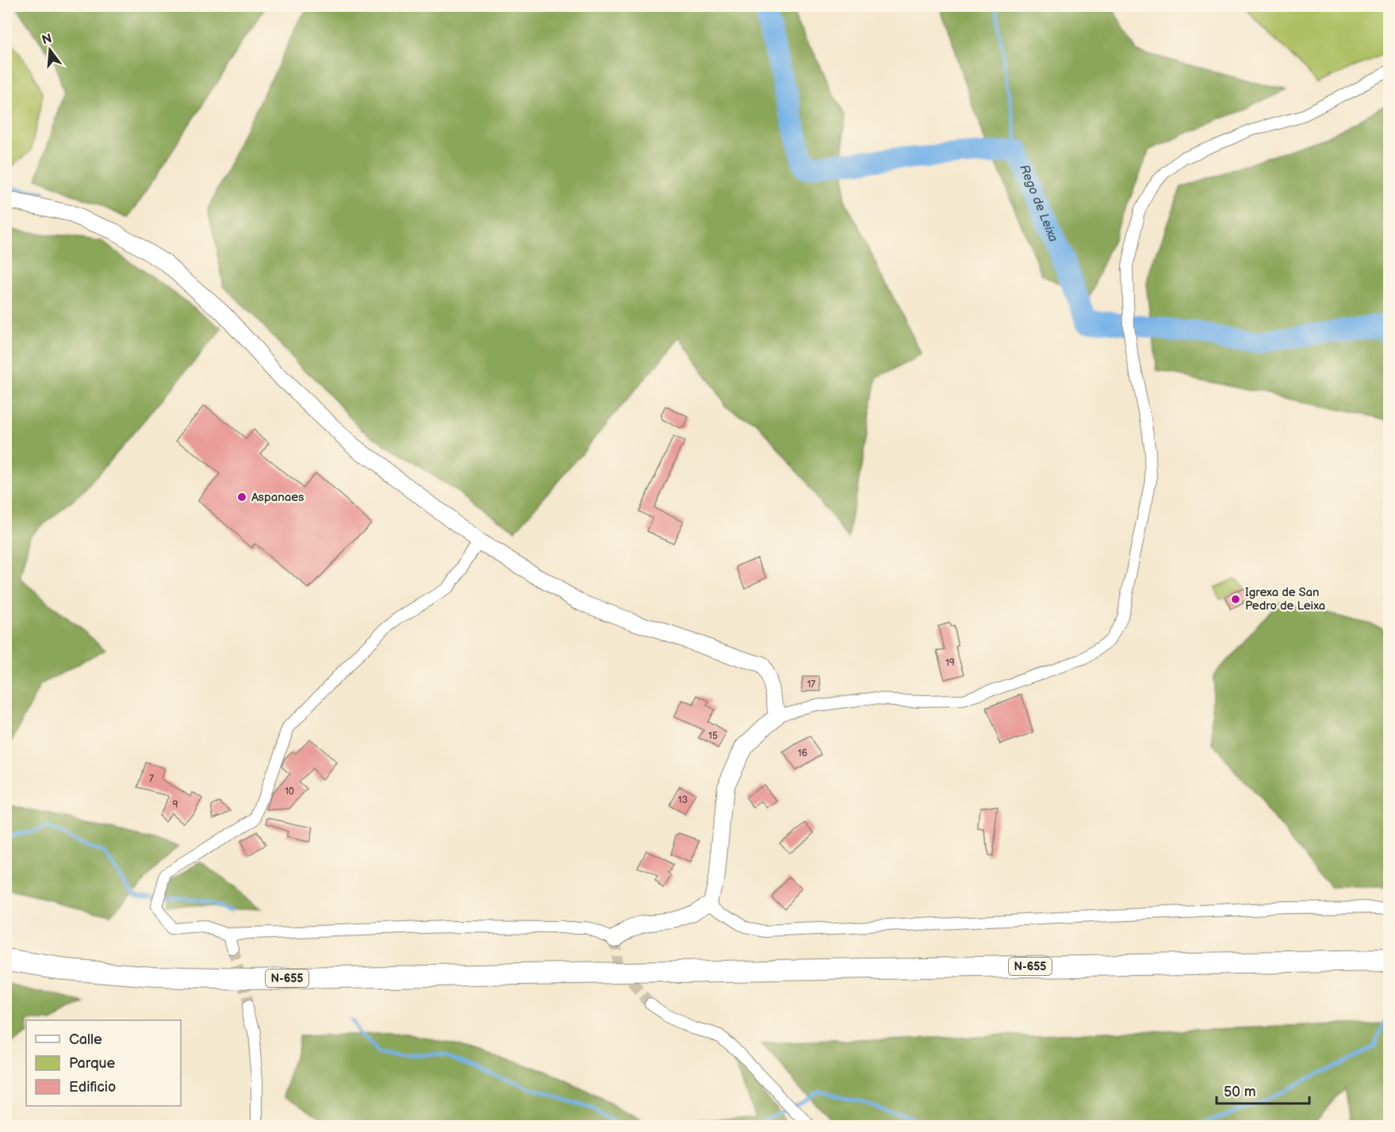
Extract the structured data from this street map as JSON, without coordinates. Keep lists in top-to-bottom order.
{
  "streets": {
    "highway": ["N-655"]
  },
  "water": ["Rego de Leixa"],
  "places": ["Aspanaes", "Igrexa de San Pedro de Leixa"],
  "house_numbers": [
    "19",
    "17",
    "15",
    "16",
    "7",
    "10",
    "13",
    "9"
  ],
  "legend": ["Calle", "Parque", "Edificio"],
  "scale_bar": "50 m",
  "north": "top"
}
